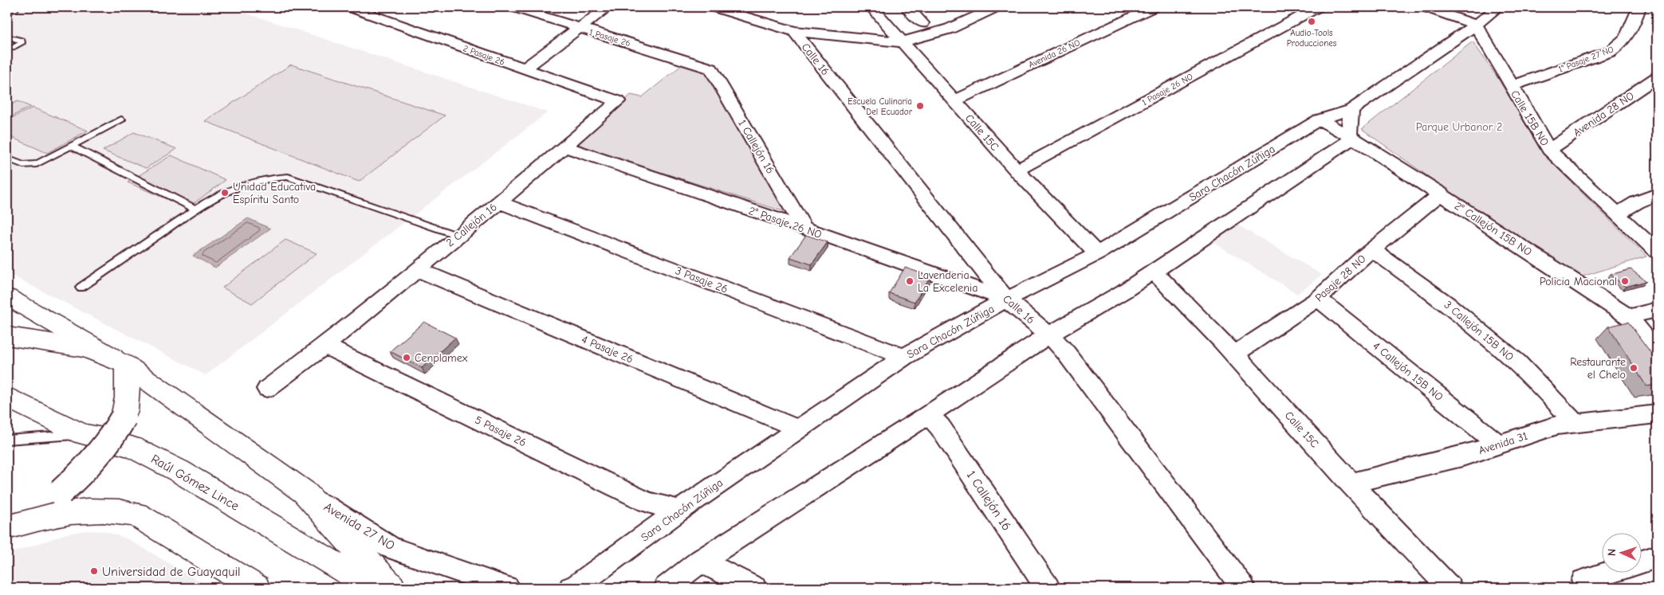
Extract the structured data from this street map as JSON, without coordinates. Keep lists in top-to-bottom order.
{
  "streets": {
    "main road": ["Raúl Gómez Lince"],
    "street": [
      "1 Pasaje 26",
      "Avenida 26 NO",
      "2 Pasaje 26",
      "Calle 16",
      "1° Pasaje 27 NO",
      "1 Pasaje 26 NO",
      "Avenida 28 NO",
      "Calle 15B NO",
      "Calle 15C",
      "1 Callejón 16",
      "Sara Chacón Zúñiga",
      "2° Pasaje 26 NO",
      "2 Callejón 16",
      "2° Callejón 15B NO",
      "Pasaje 28 NO",
      "3 Pasaje 26",
      "3 Callejón 15B NO",
      "4 Pasaje 26",
      "4 Callejón 15B NO",
      "5 Pasaje 26",
      "Avenida 31",
      "Avenida 27 NO"
    ]
  },
  "crossings": [
    ["1 Pasaje 26", "1 Callejón 16"],
    ["Avenida 26 NO", "Calle 15C"],
    ["2 Pasaje 26", "2 Callejón 16"],
    ["Calle 16", "Sara Chacón Zúñiga"],
    ["Calle 16", "2° Pasaje 26 NO"],
    ["1° Pasaje 27 NO", "Calle 15B NO"],
    ["1 Pasaje 26 NO", "Calle 15C"],
    ["Avenida 28 NO", "Calle 15B NO"],
    ["Calle 15B NO", "Sara Chacón Zúñiga"],
    ["Calle 15C", "Sara Chacón Zúñiga"],
    ["Calle 15C", "Pasaje 28 NO"],
    ["Calle 15C", "Avenida 31"],
    ["1 Callejón 16", "2° Pasaje 26 NO"],
    ["Sara Chacón Zúñiga", "2° Pasaje 26 NO"],
    ["Sara Chacón Zúñiga", "2° Callejón 15B NO"],
    ["Sara Chacón Zúñiga", "3 Pasaje 26"],
    ["Sara Chacón Zúñiga", "4 Pasaje 26"],
    ["Sara Chacón Zúñiga", "5 Pasaje 26"],
    ["2° Pasaje 26 NO", "2 Callejón 16"],
    ["2 Callejón 16", "3 Pasaje 26"],
    ["2 Callejón 16", "4 Pasaje 26"],
    ["2 Callejón 16", "5 Pasaje 26"],
    ["2° Callejón 15B NO", "Pasaje 28 NO"],
    ["Pasaje 28 NO", "3 Callejón 15B NO"],
    ["Pasaje 28 NO", "4 Callejón 15B NO"],
    ["3 Callejón 15B NO", "Avenida 31"],
    ["4 Callejón 15B NO", "Avenida 31"]
  ],
  "parks": ["Parque Urbanor 2"],
  "places": [
    "Audio-Tools Producciones",
    "Escuela Culinaria Del Ecuador",
    "Unidad Educativa Espíritu Santo",
    "Lavenderia La Excelenia",
    "Policia Macional",
    "Cenplamex",
    "Restaurante el Chelo",
    "Universidad de Guayaquil"
  ],
  "north": "left"
}
